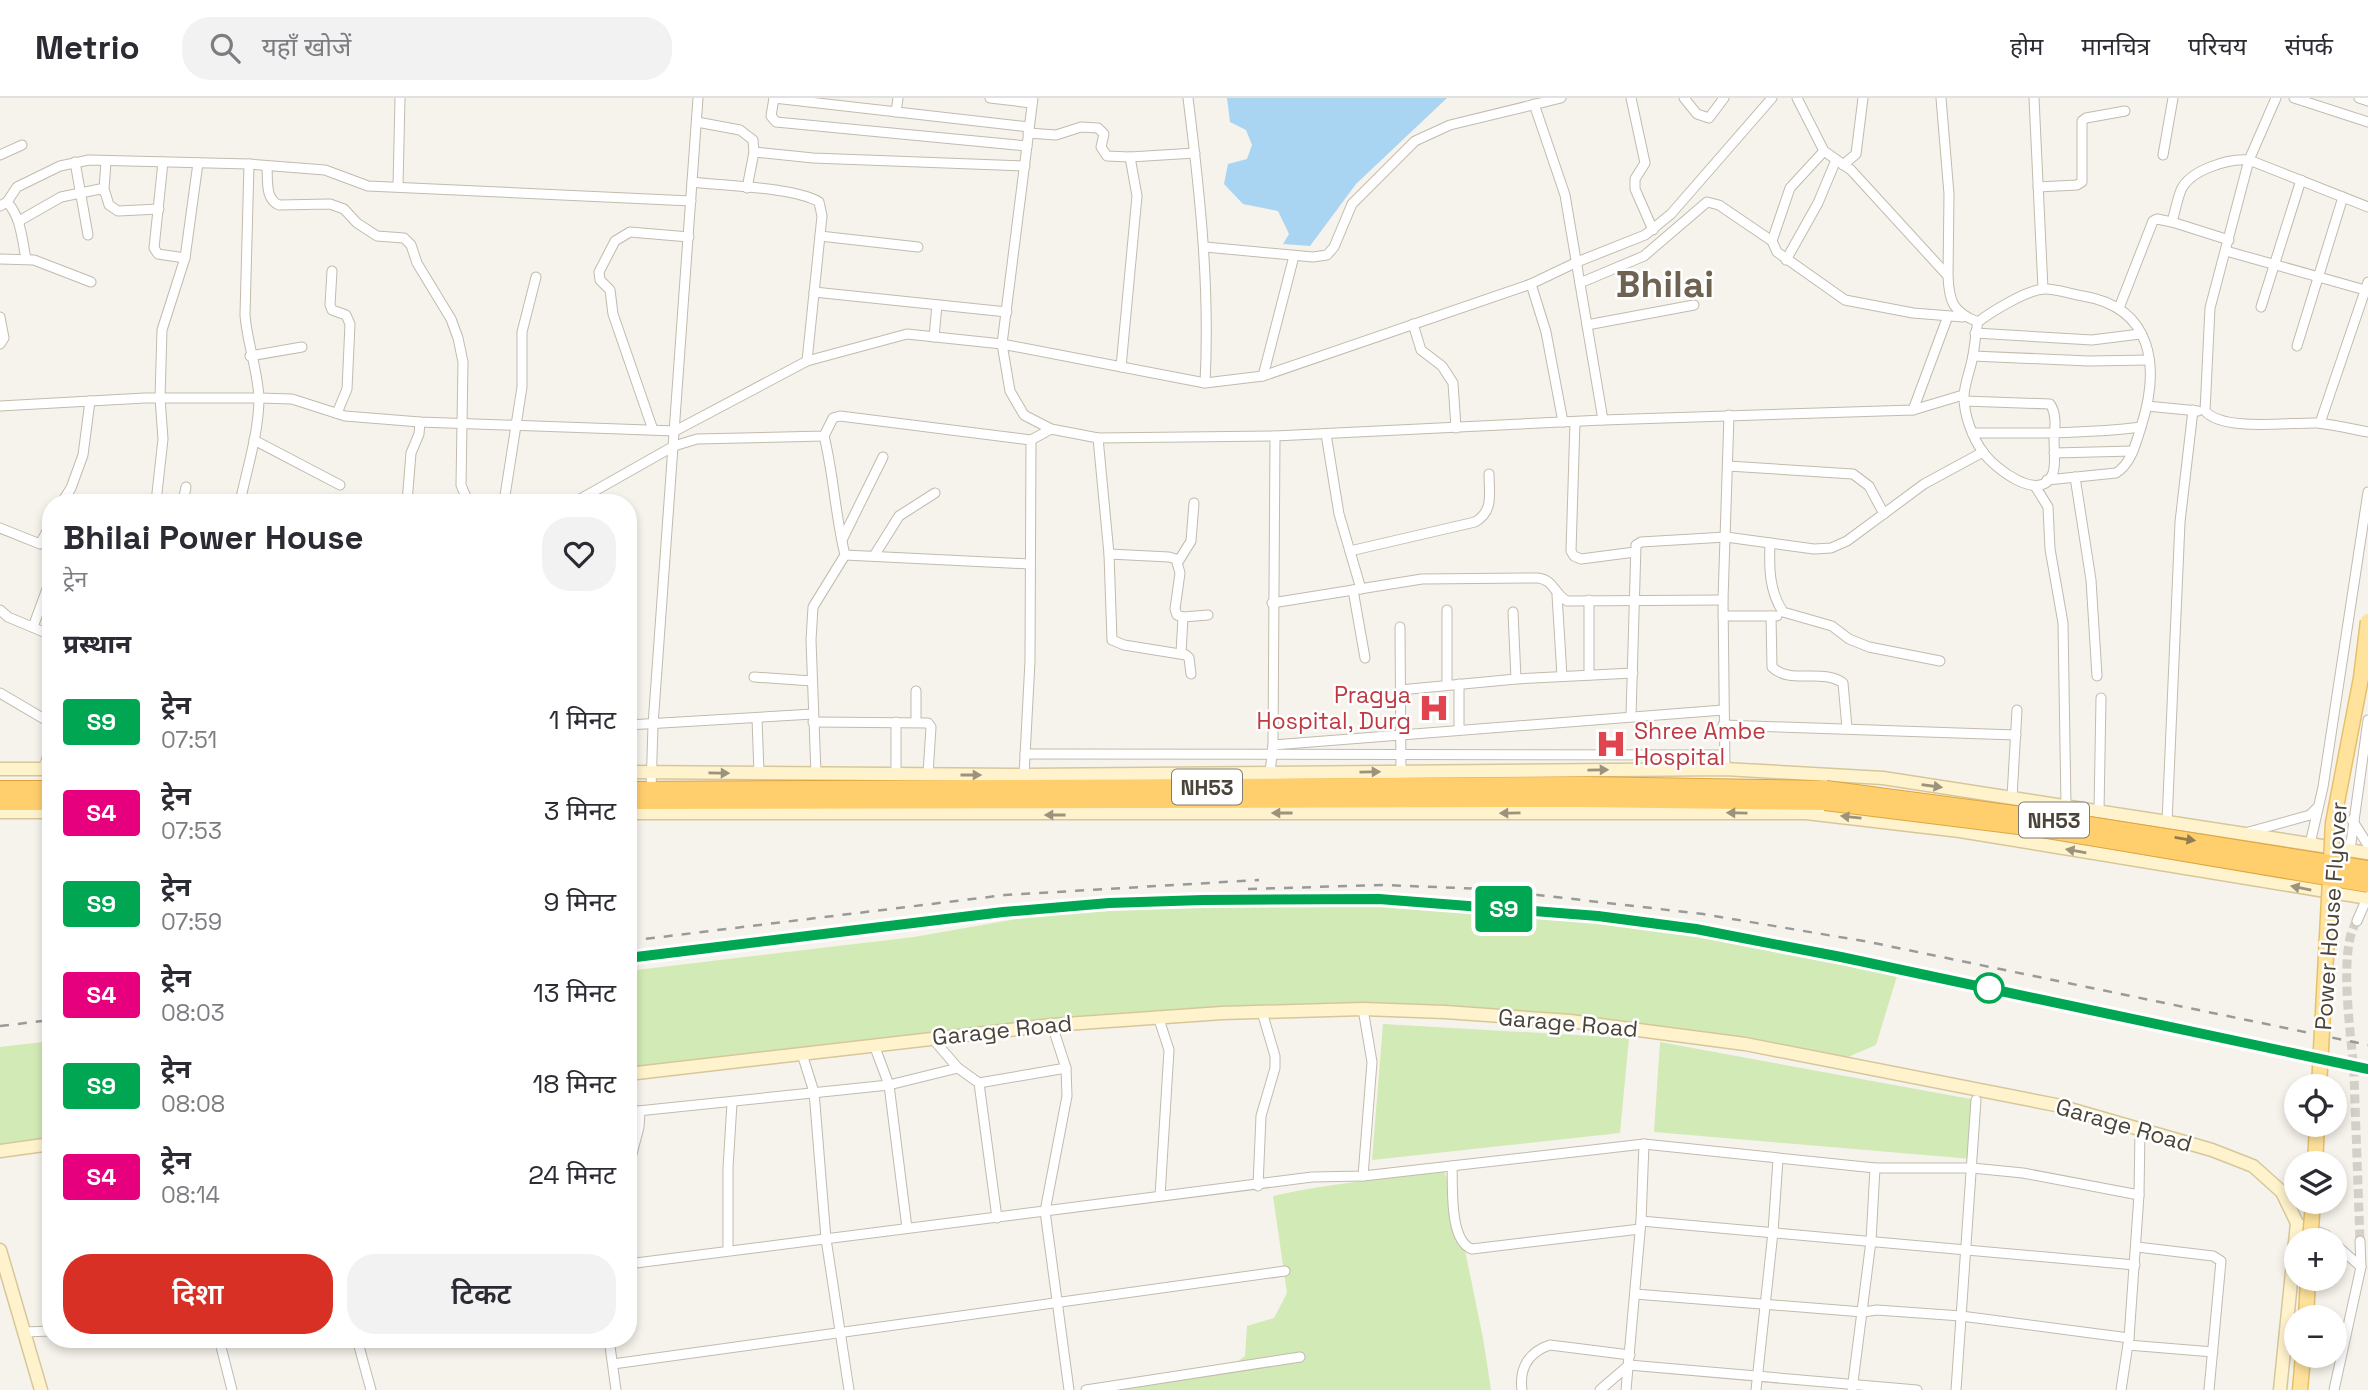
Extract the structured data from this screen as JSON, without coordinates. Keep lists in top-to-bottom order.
{
  "streets": {
    "highway": ["NH53"],
    "main road": ["Power House Flyover"],
    "street": ["Garage Road"]
  },
  "districts": ["Bhilai"],
  "places": {
    "hospital": ["Pragya Hospital, Durg", "Shree Ambe Hospital"]
  },
  "page": {
    "header": "Metrio",
    "search": "यहाँ खोजें",
    "nav": [
      "होम",
      "मानचित्र",
      "परिचय",
      "संपर्क"
    ],
    "on_map": "S9",
    "heading": [
      ["Bhilai Power House", "ट्रेन"],
      "प्रस्थान"
    ],
    "list": [
      {
        "mark": "S9",
        "name": "ट्रेन",
        "note": "07:51",
        "value": "1 मिनट"
      },
      {
        "mark": "S4",
        "name": "ट्रेन",
        "note": "07:53",
        "value": "3 मिनट"
      },
      {
        "mark": "S9",
        "name": "ट्रेन",
        "note": "07:59",
        "value": "9 मिनट"
      },
      {
        "mark": "S4",
        "name": "ट्रेन",
        "note": "08:03",
        "value": "13 मिनट"
      },
      {
        "mark": "S9",
        "name": "ट्रेन",
        "note": "08:08",
        "value": "18 मिनट"
      },
      {
        "mark": "S4",
        "name": "ट्रेन",
        "note": "08:14",
        "value": "24 मिनट"
      }
    ],
    "map_buttons": ["+", "−"],
    "buttons": ["दिशा", "टिकट"]
  }
}
